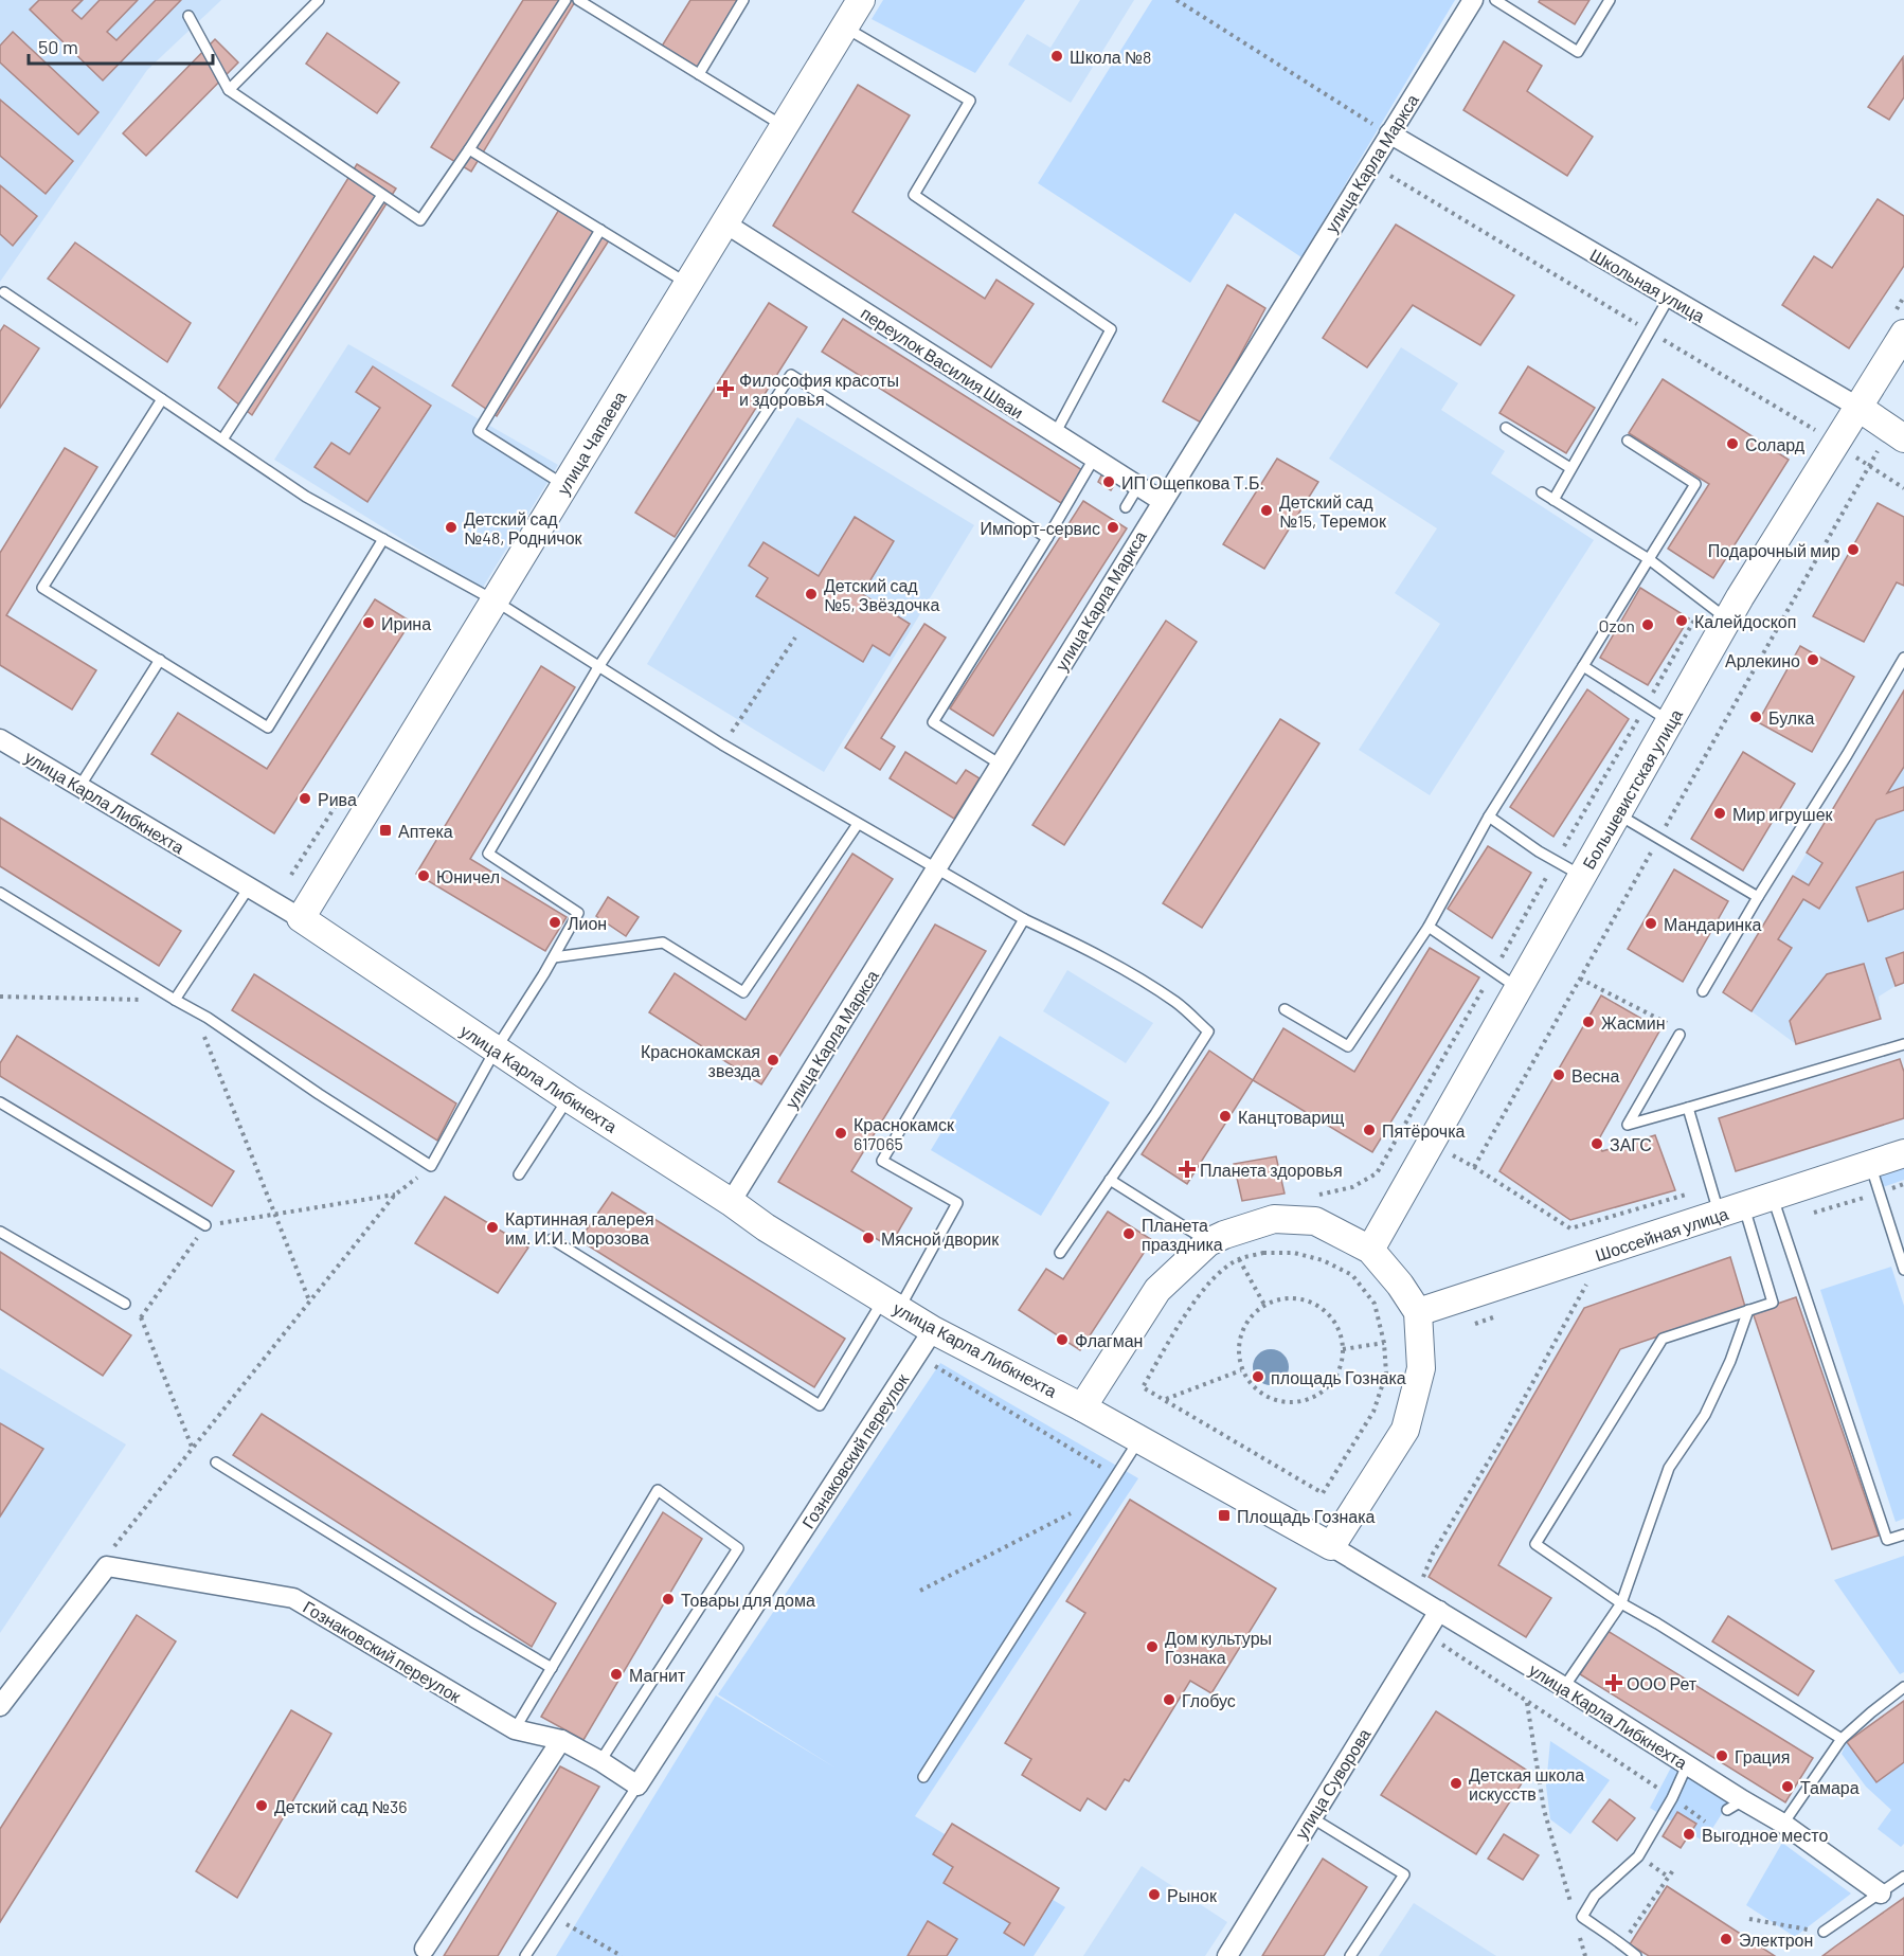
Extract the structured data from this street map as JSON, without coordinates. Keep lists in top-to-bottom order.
{
  "streets": {
    "street": [
      "улица Карла Маркса",
      "Школьная улица",
      "переулок Василия Шваи",
      "улица Чапаева",
      "Большевистская улица",
      "улица Карла Либкнехта",
      "Шоссейная улица",
      "Гознаковский переулок",
      "улица Суворова"
    ]
  },
  "crossings": [
    ["улица Карла Маркса", "Школьная улица"],
    ["улица Карла Маркса", "переулок Василия Шваи"],
    ["улица Карла Маркса", "улица Карла Либкнехта"],
    ["Школьная улица", "Большевистская улица"],
    ["переулок Василия Шваи", "улица Чапаева"],
    ["улица Чапаева", "улица Карла Либкнехта"],
    ["улица Карла Либкнехта", "Гознаковский переулок"],
    ["улица Карла Либкнехта", "улица Суворова"]
  ],
  "places": {
    "other": [
      "Школа №8",
      "Солард",
      "ИП Ощепкова Т.Б.",
      "Детский сад №15, Теремок",
      "Детский сад №48, Родничок",
      "Импорт-сервис",
      "Подарочный мир",
      "Детский сад №5, Звёздочка",
      "Калейдоскоп",
      "Ирина",
      "Ozon",
      "Арлекино",
      "Булка",
      "Рива",
      "Мир игрушек",
      "Юничел",
      "Лион",
      "Мандаринка",
      "Жасмин",
      "Краснокамская звезда",
      "Весна",
      "Канцтоварищ",
      "Пятёрочка",
      "Краснокамск 617065",
      "ЗАГС",
      "Картинная галерея им. И.И. Морозова",
      "Планета праздника",
      "Мясной дворик",
      "Флагман",
      "площадь Гознака",
      "Товары для дома",
      "Дом культуры Гознака",
      "Магнит",
      "Глобус",
      "Грация",
      "Детская школа искусств",
      "Тамара",
      "Детский сад №36",
      "Выгодное место",
      "Рынок",
      "Электрон"
    ],
    "health": ["Философия красоты и здоровья", "Планета здоровья", "ООО Рет"],
    "transit": ["Аптека", "Площадь Гознака"]
  },
  "scale_bar": "50 m"
}
